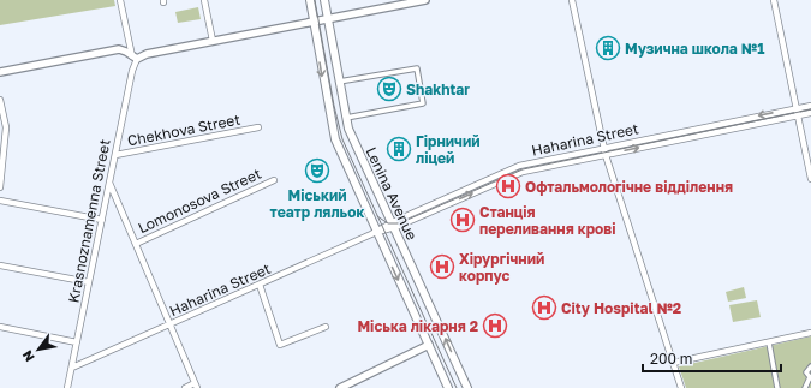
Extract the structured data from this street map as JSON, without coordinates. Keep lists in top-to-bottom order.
{
  "streets": {
    "main road": ["Lenina Avenue"],
    "street": [
      "Chekhova Street",
      "Haharina Street",
      "Lomonosova Street",
      "Krasnoznamenna Street"
    ]
  },
  "crossings": [
    ["Chekhova Street", "Krasnoznamenna Street"],
    ["Haharina Street", "Lenina Avenue"],
    ["Haharina Street", "Krasnoznamenna Street"]
  ],
  "places": {
    "building": ["Музична школа №1", "Гірничий ліцей"],
    "theatre": ["Shakhtar", "Міський театр ляльок"],
    "hospital": [
      "Офтальмологічне відділення",
      "Станція переливання крові",
      "Хірургічний корпус",
      "City Hospital №2",
      "Міська лікарня 2"
    ]
  },
  "scale_bar": "200 m",
  "north": "bottom left"
}
